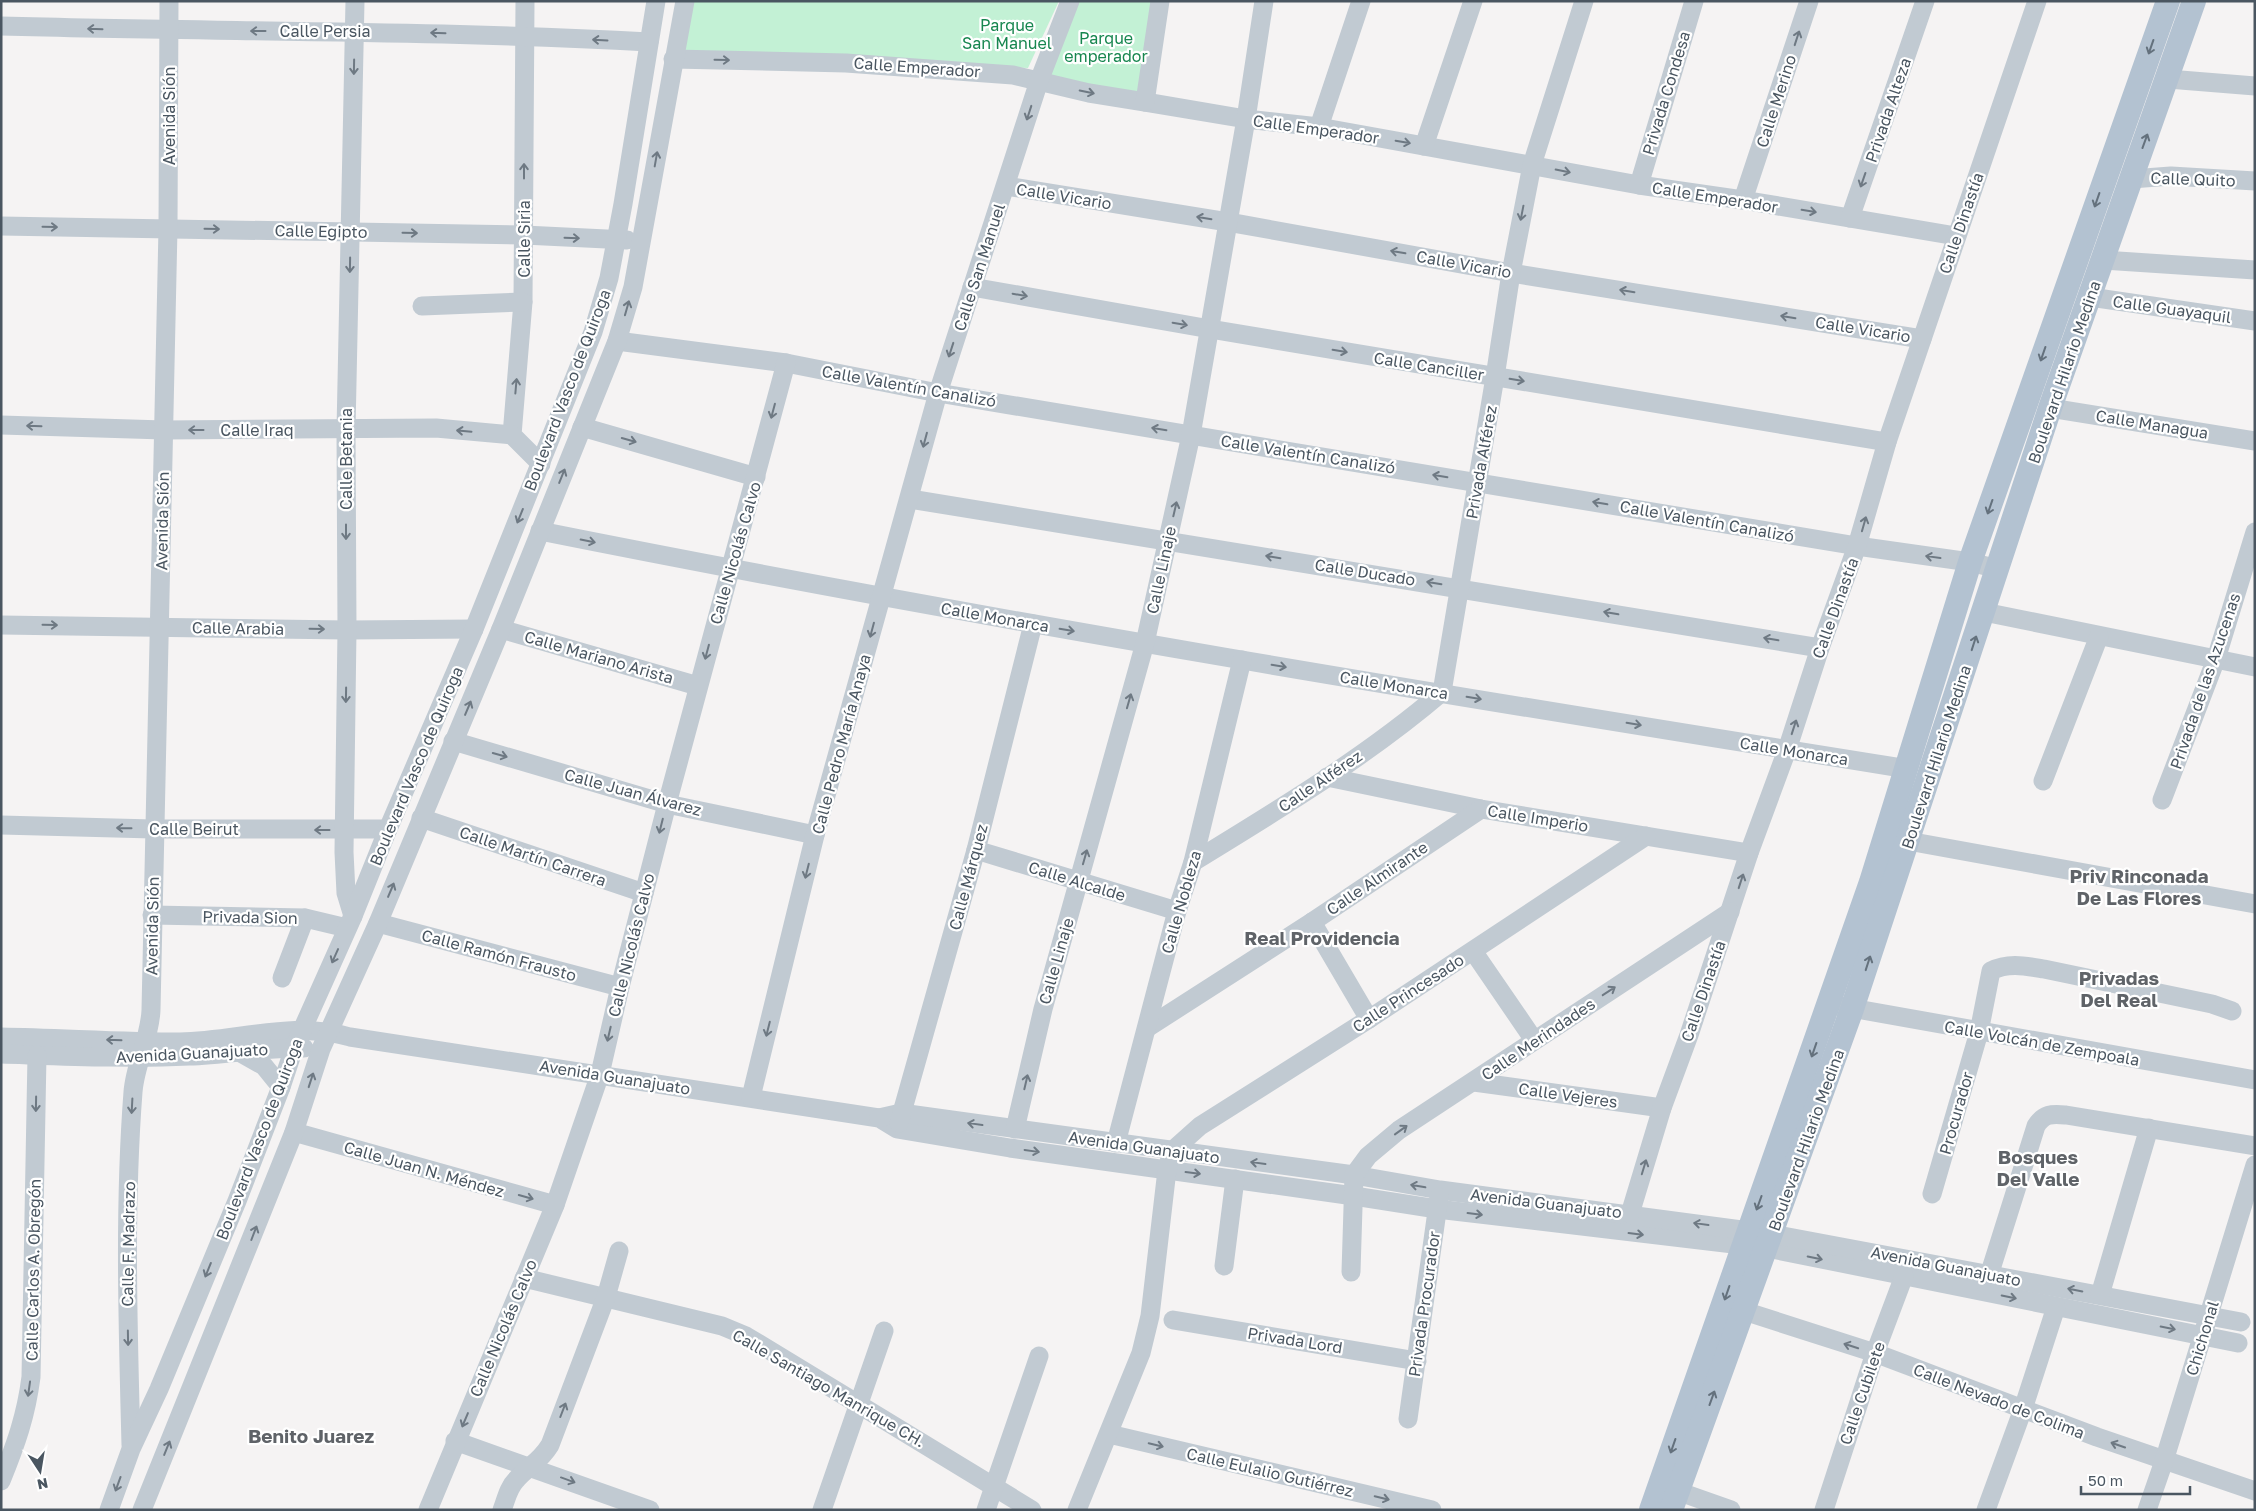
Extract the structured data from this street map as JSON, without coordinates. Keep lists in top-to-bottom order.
{
  "streets": {
    "main road": ["Boulevard Hilario Medina"],
    "street": [
      "Calle Persia",
      "Calle Emperador",
      "Privada Condesa",
      "Calle Merino",
      "Privada Alteza",
      "Avenida Sión",
      "Calle Quito",
      "Calle Vicario",
      "Calle Dinastía",
      "Calle Egipto",
      "Calle Siria",
      "Calle San Manuel",
      "Calle Guayaquil",
      "Calle Canciller",
      "Calle Valentín Canalizó",
      "Boulevard Vasco de Quiroga",
      "Calle Managua",
      "Calle Iraq",
      "Calle Betania",
      "Privada Alférez",
      "Calle Nicolás Calvo",
      "Calle Linaje",
      "Calle Ducado",
      "Calle Monarca",
      "Calle Arabia",
      "Calle Mariano Arista",
      "Privada de las Azucenas",
      "Calle Pedro María Anaya",
      "Calle Alférez",
      "Calle Juan Álvarez",
      "Calle Imperio",
      "Calle Beirut",
      "Calle Martín Carrera",
      "Calle Márquez",
      "Calle Almirante",
      "Calle Alcalde",
      "Calle Nobleza",
      "Privada Sion",
      "Calle Ramón Frausto",
      "Calle Princesado",
      "Calle Merindades",
      "Calle Volcán de Zempoala",
      "Avenida Guanajuato",
      "Calle Vejeres",
      "Procurador",
      "Calle Juan N. Méndez",
      "Calle F. Madrazo",
      "Calle Carlos A. Obregón",
      "Privada Procurador",
      "Chichonal",
      "Privada Lord",
      "Calle Santiago Manrique CH.",
      "Calle Cubilete",
      "Calle Nevado de Colima",
      "Calle Eulalio Gutiérrez"
    ]
  },
  "crossings": [
    ["Calle Persia", "Avenida Sión"],
    ["Calle Persia", "Calle Siria"],
    ["Calle Persia", "Boulevard Vasco de Quiroga"],
    ["Calle Persia", "Calle Betania"],
    ["Calle Emperador", "Privada Condesa"],
    ["Calle Emperador", "Calle Merino"],
    ["Calle Emperador", "Privada Alteza"],
    ["Calle Emperador", "Calle Dinastía"],
    ["Calle Emperador", "Calle San Manuel"],
    ["Calle Emperador", "Boulevard Vasco de Quiroga"],
    ["Calle Emperador", "Privada Alférez"],
    ["Calle Emperador", "Calle Linaje"],
    ["Avenida Sión", "Calle Egipto"],
    ["Avenida Sión", "Calle Iraq"],
    ["Avenida Sión", "Calle Arabia"],
    ["Avenida Sión", "Calle Beirut"],
    ["Avenida Sión", "Privada Sion"],
    ["Avenida Sión", "Avenida Guanajuato"],
    ["Avenida Sión", "Calle F. Madrazo"],
    ["Calle Quito", "Boulevard Hilario Medina"],
    ["Calle Vicario", "Calle Dinastía"],
    ["Calle Vicario", "Calle San Manuel"],
    ["Calle Vicario", "Privada Alférez"],
    ["Calle Vicario", "Calle Linaje"],
    ["Calle Dinastía", "Calle Canciller"],
    ["Calle Dinastía", "Calle Valentín Canalizó"],
    ["Calle Dinastía", "Calle Ducado"],
    ["Calle Dinastía", "Calle Monarca"],
    ["Calle Dinastía", "Calle Imperio"],
    ["Calle Dinastía", "Calle Merindades"],
    ["Calle Dinastía", "Avenida Guanajuato"],
    ["Calle Dinastía", "Calle Vejeres"],
    ["Calle Egipto", "Calle Siria"],
    ["Calle Egipto", "Boulevard Vasco de Quiroga"],
    ["Calle Egipto", "Calle Betania"],
    ["Calle Siria", "Calle Iraq"],
    ["Calle San Manuel", "Calle Canciller"],
    ["Calle San Manuel", "Calle Valentín Canalizó"],
    ["Calle San Manuel", "Calle Pedro María Anaya"],
    ["Calle Guayaquil", "Boulevard Hilario Medina"],
    ["Calle Canciller", "Privada Alférez"],
    ["Calle Canciller", "Calle Linaje"],
    ["Boulevard Hilario Medina", "Calle Valentín Canalizó"],
    ["Boulevard Hilario Medina", "Calle Managua"],
    ["Boulevard Hilario Medina", "Calle Monarca"],
    ["Boulevard Hilario Medina", "Calle Volcán de Zempoala"],
    ["Boulevard Hilario Medina", "Avenida Guanajuato"],
    ["Boulevard Hilario Medina", "Calle Nevado de Colima"],
    ["Calle Valentín Canalizó", "Boulevard Vasco de Quiroga"],
    ["Calle Valentín Canalizó", "Privada Alférez"],
    ["Calle Valentín Canalizó", "Calle Nicolás Calvo"],
    ["Calle Valentín Canalizó", "Calle Linaje"],
    ["Calle Valentín Canalizó", "Calle Pedro María Anaya"],
    ["Boulevard Vasco de Quiroga", "Calle Betania"],
    ["Boulevard Vasco de Quiroga", "Calle Monarca"],
    ["Boulevard Vasco de Quiroga", "Calle Arabia"],
    ["Boulevard Vasco de Quiroga", "Calle Mariano Arista"],
    ["Boulevard Vasco de Quiroga", "Calle Juan Álvarez"],
    ["Boulevard Vasco de Quiroga", "Calle Beirut"],
    ["Boulevard Vasco de Quiroga", "Calle Martín Carrera"],
    ["Boulevard Vasco de Quiroga", "Privada Sion"],
    ["Boulevard Vasco de Quiroga", "Calle Ramón Frausto"],
    ["Boulevard Vasco de Quiroga", "Avenida Guanajuato"],
    ["Boulevard Vasco de Quiroga", "Calle Juan N. Méndez"],
    ["Boulevard Vasco de Quiroga", "Calle F. Madrazo"],
    ["Calle Iraq", "Calle Betania"],
    ["Calle Betania", "Calle Arabia"],
    ["Calle Betania", "Calle Beirut"],
    ["Calle Betania", "Privada Sion"],
    ["Privada Alférez", "Calle Ducado"],
    ["Privada Alférez", "Calle Monarca"],
    ["Privada Alférez", "Calle Alférez"],
    ["Calle Nicolás Calvo", "Calle Monarca"],
    ["Calle Nicolás Calvo", "Calle Mariano Arista"],
    ["Calle Nicolás Calvo", "Calle Juan Álvarez"],
    ["Calle Nicolás Calvo", "Calle Martín Carrera"],
    ["Calle Nicolás Calvo", "Calle Ramón Frausto"],
    ["Calle Nicolás Calvo", "Avenida Guanajuato"],
    ["Calle Nicolás Calvo", "Calle Juan N. Méndez"],
    ["Calle Nicolás Calvo", "Calle Santiago Manrique CH."],
    ["Calle Linaje", "Calle Ducado"],
    ["Calle Linaje", "Calle Monarca"],
    ["Calle Linaje", "Calle Alcalde"],
    ["Calle Linaje", "Avenida Guanajuato"],
    ["Calle Ducado", "Calle Pedro María Anaya"],
    ["Calle Monarca", "Calle Pedro María Anaya"],
    ["Calle Monarca", "Calle Alférez"],
    ["Calle Monarca", "Calle Márquez"],
    ["Calle Monarca", "Calle Nobleza"],
    ["Calle Pedro María Anaya", "Calle Juan Álvarez"],
    ["Calle Pedro María Anaya", "Avenida Guanajuato"],
    ["Calle Alférez", "Calle Imperio"],
    ["Calle Alférez", "Calle Nobleza"],
    ["Calle Imperio", "Calle Almirante"],
    ["Calle Imperio", "Calle Princesado"],
    ["Calle Márquez", "Calle Alcalde"],
    ["Calle Márquez", "Avenida Guanajuato"],
    ["Calle Almirante", "Calle Nobleza"],
    ["Calle Alcalde", "Calle Nobleza"],
    ["Calle Nobleza", "Avenida Guanajuato"],
    ["Calle Princesado", "Avenida Guanajuato"],
    ["Calle Merindades", "Avenida Guanajuato"],
    ["Calle Merindades", "Calle Vejeres"],
    ["Calle Volcán de Zempoala", "Procurador"],
    ["Avenida Guanajuato", "Calle F. Madrazo"],
    ["Avenida Guanajuato", "Calle Carlos A. Obregón"],
    ["Avenida Guanajuato", "Privada Procurador"],
    ["Avenida Guanajuato", "Chichonal"],
    ["Avenida Guanajuato", "Calle Cubilete"],
    ["Privada Procurador", "Privada Lord"],
    ["Chichonal", "Calle Nevado de Colima"],
    ["Calle Cubilete", "Calle Nevado de Colima"]
  ],
  "one_way": [
    "Calle Persia",
    "Calle Emperador",
    "Calle Merino",
    "Privada Alteza",
    "Calle Vicario",
    "Calle Egipto",
    "Calle Siria",
    "Calle San Manuel",
    "Calle Canciller",
    "Calle Valentín Canalizó",
    "Calle Iraq",
    "Calle Betania",
    "Calle Linaje",
    "Calle Ducado",
    "Calle Monarca",
    "Calle Arabia",
    "Calle Pedro María Anaya",
    "Calle Juan Álvarez",
    "Calle Beirut",
    "Calle Merindades",
    "Calle Juan N. Méndez",
    "Calle F. Madrazo",
    "Calle Carlos A. Obregón",
    "Calle Nevado de Colima",
    "Calle Eulalio Gutiérrez"
  ],
  "districts": [
    "Priv Rinconada De Las Flores",
    "Real Providencia",
    "Privadas Del Real",
    "Bosques Del Valle",
    "Benito Juarez"
  ],
  "parks": ["Parque San Manuel", "Parque emperador"],
  "scale_bar": "50 m",
  "north": "bottom"
}
